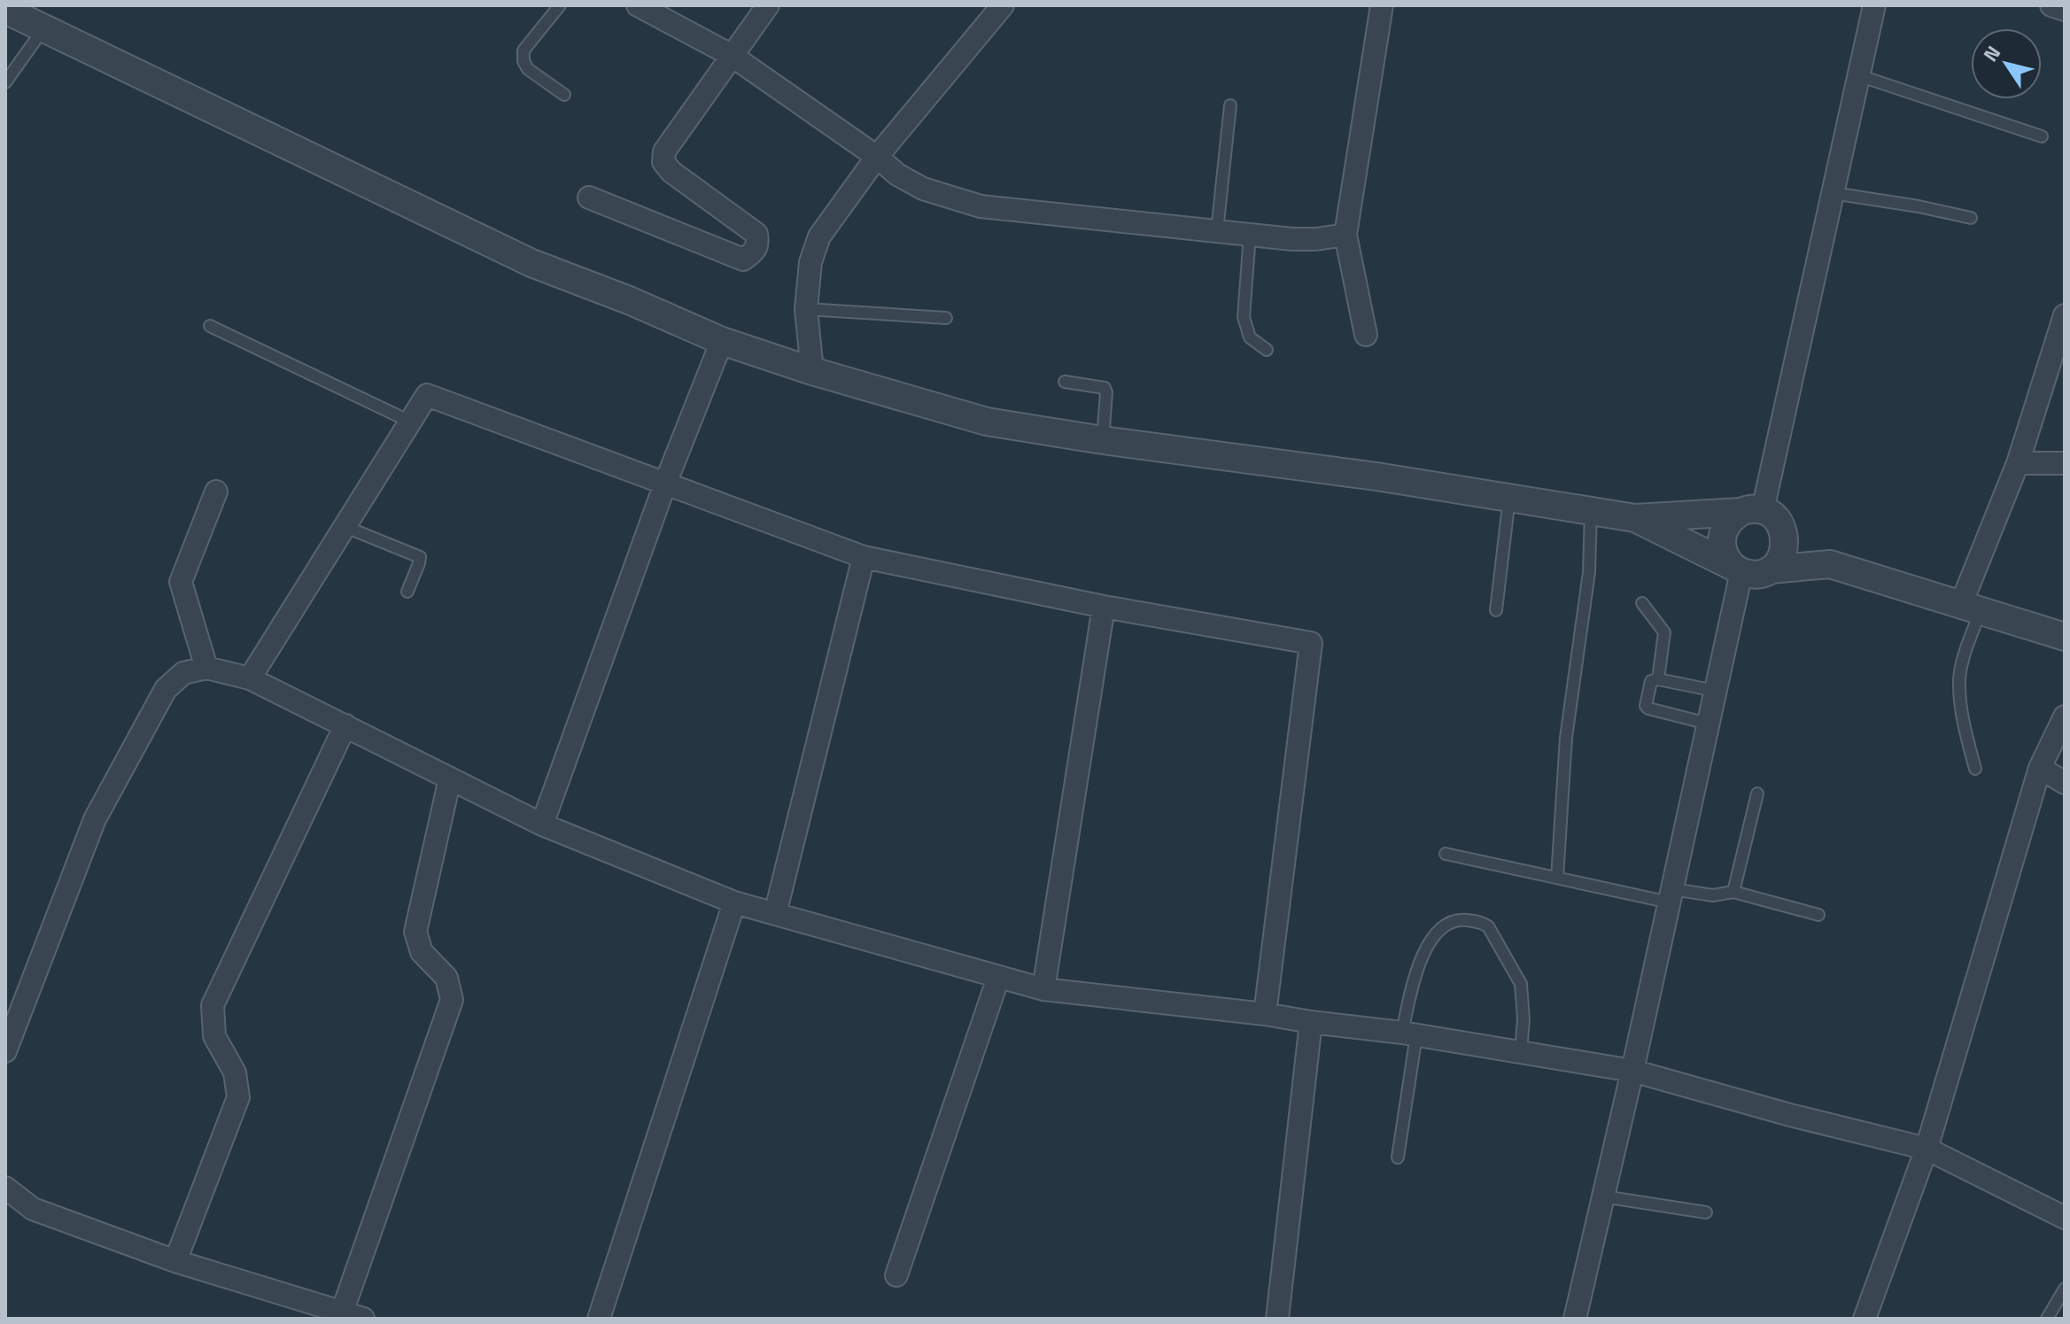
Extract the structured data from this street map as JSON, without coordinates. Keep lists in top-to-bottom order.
{
  "north": "top left"
}
